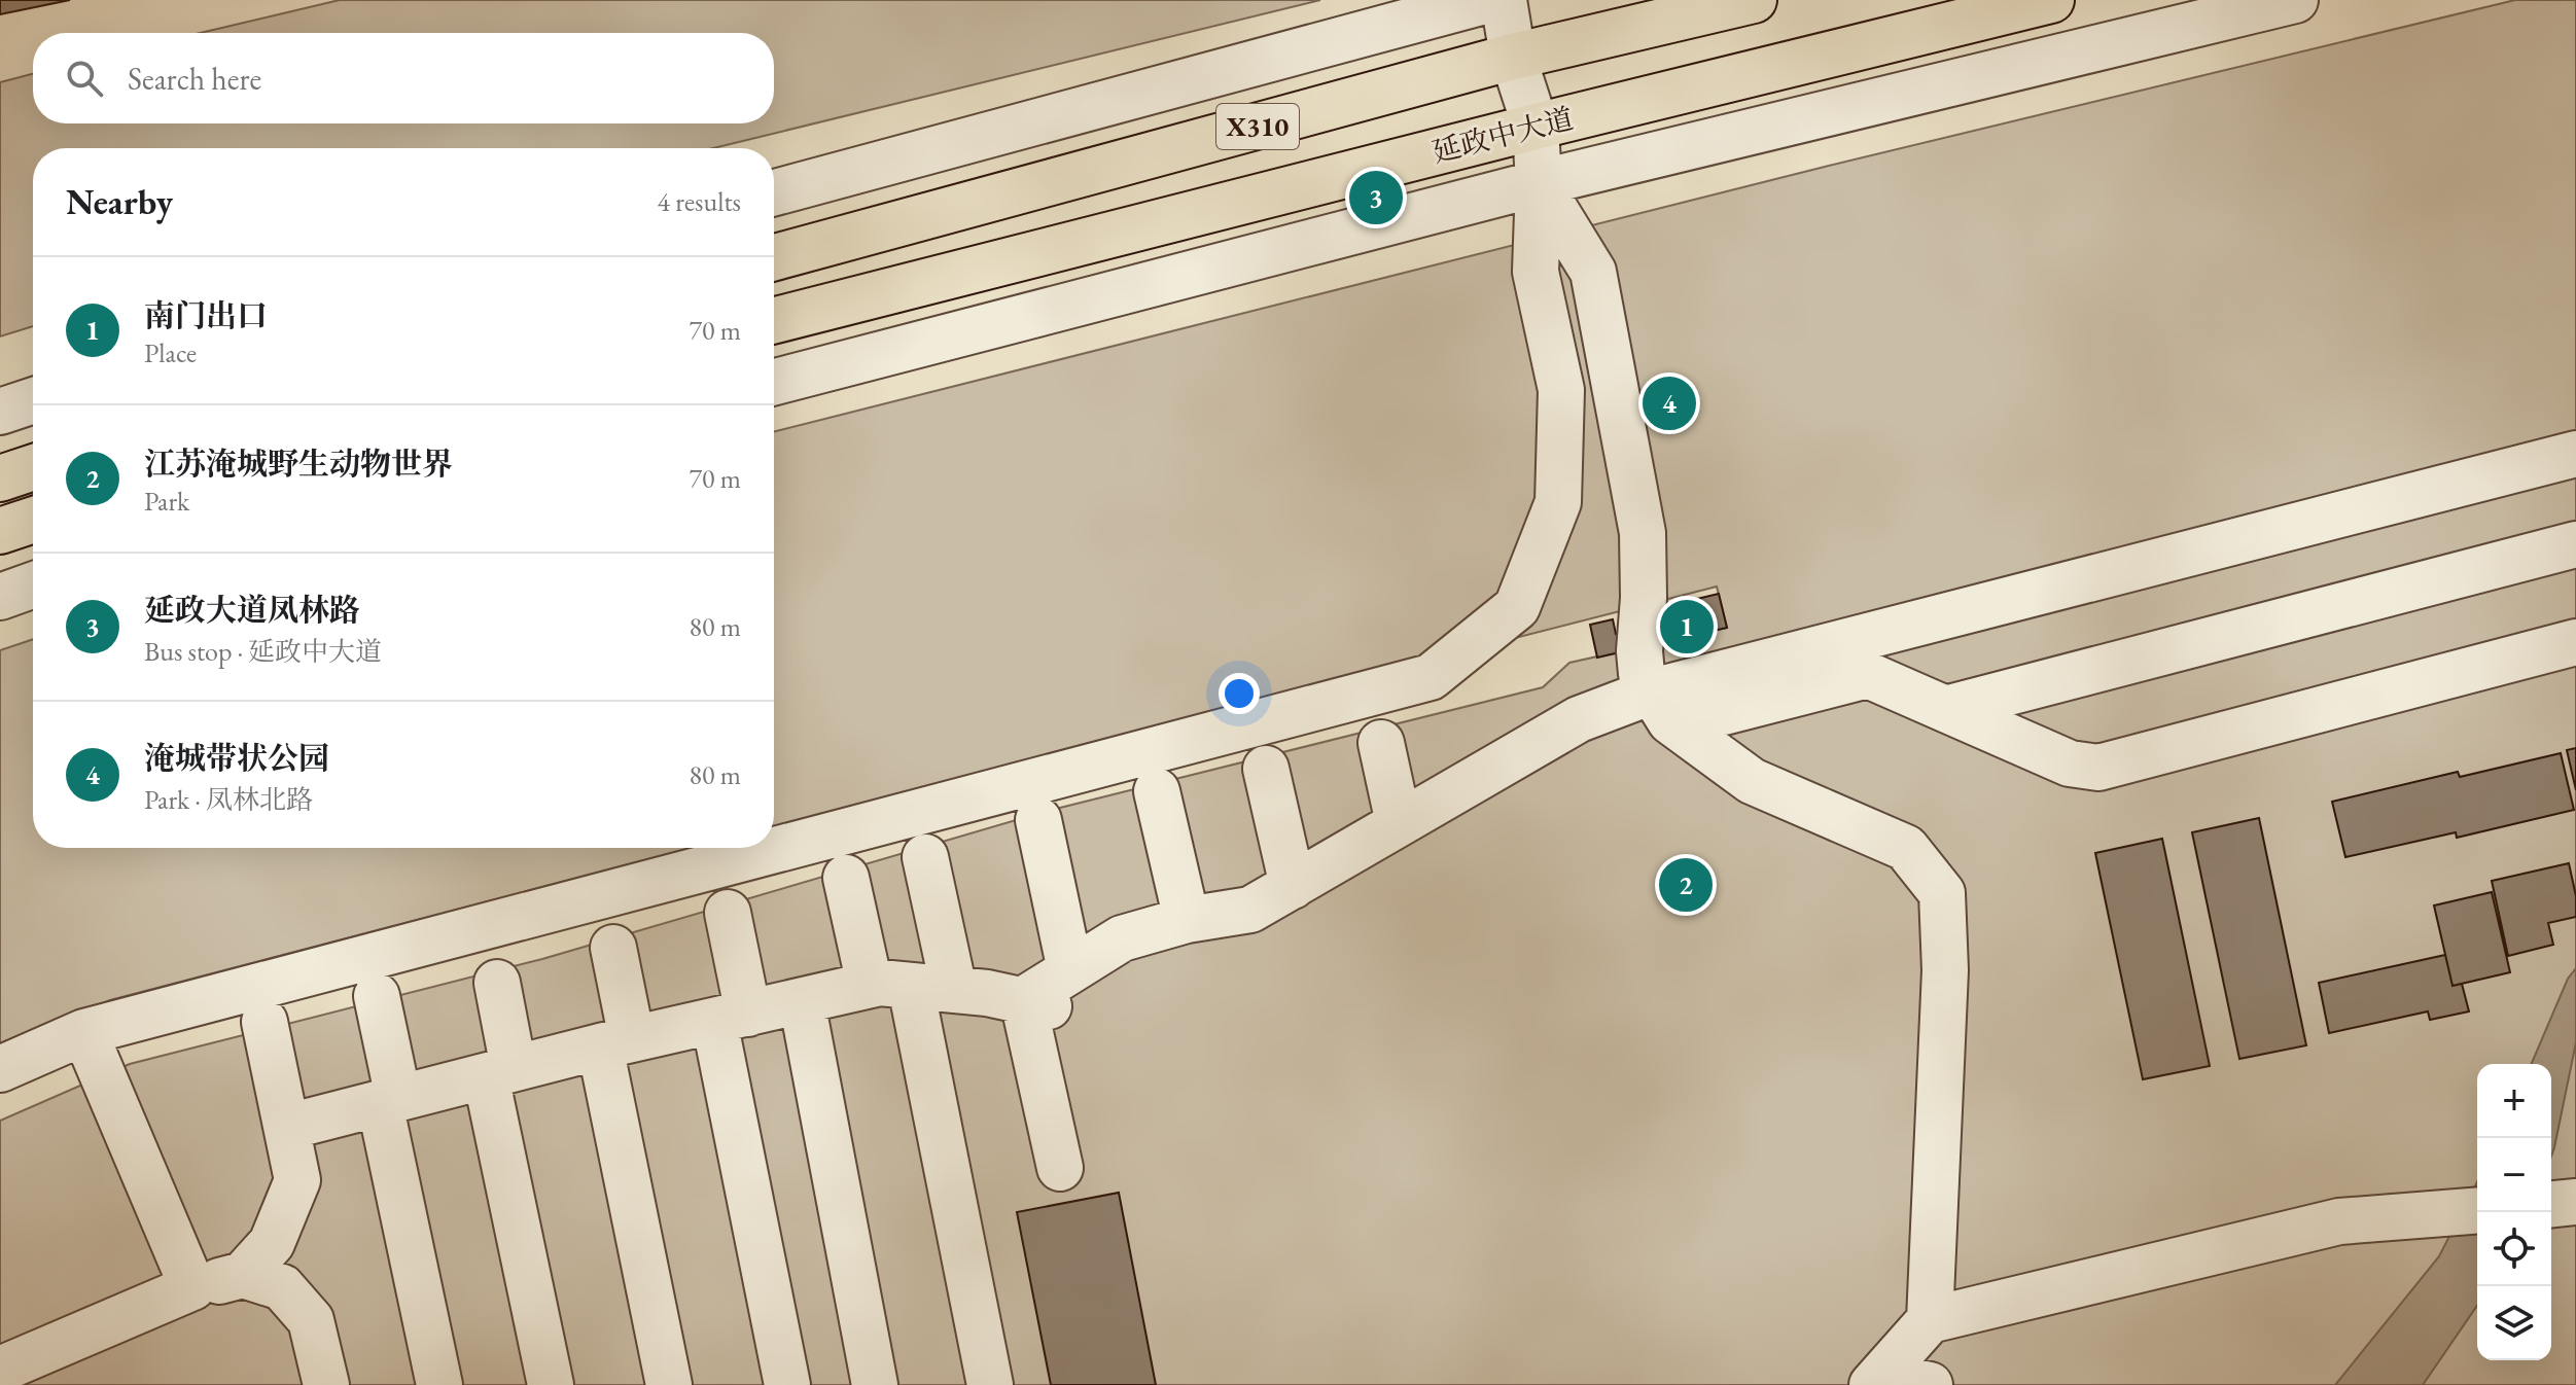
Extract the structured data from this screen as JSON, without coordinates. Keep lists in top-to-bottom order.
{
  "streets": {
    "main road": ["X310", "延政中大道"]
  },
  "page": {
    "search": "Search here",
    "heading": ["Nearby", "4 results"],
    "pins": [
      "3",
      "4",
      "1",
      "2"
    ],
    "list": [
      {
        "mark": "1",
        "name": "南门出口",
        "note": "Place",
        "value": "70 m"
      },
      {
        "mark": "2",
        "name": "江苏淹城野生动物世界",
        "note": "Park",
        "value": "70 m"
      },
      {
        "mark": "3",
        "name": "延政大道凤林路",
        "note": "Bus stop · 延政中大道",
        "value": "80 m"
      },
      {
        "mark": "4",
        "name": "淹城带状公园",
        "note": "Park · 凤林北路",
        "value": "80 m"
      }
    ],
    "map_buttons": ["+", "−"]
  }
}
